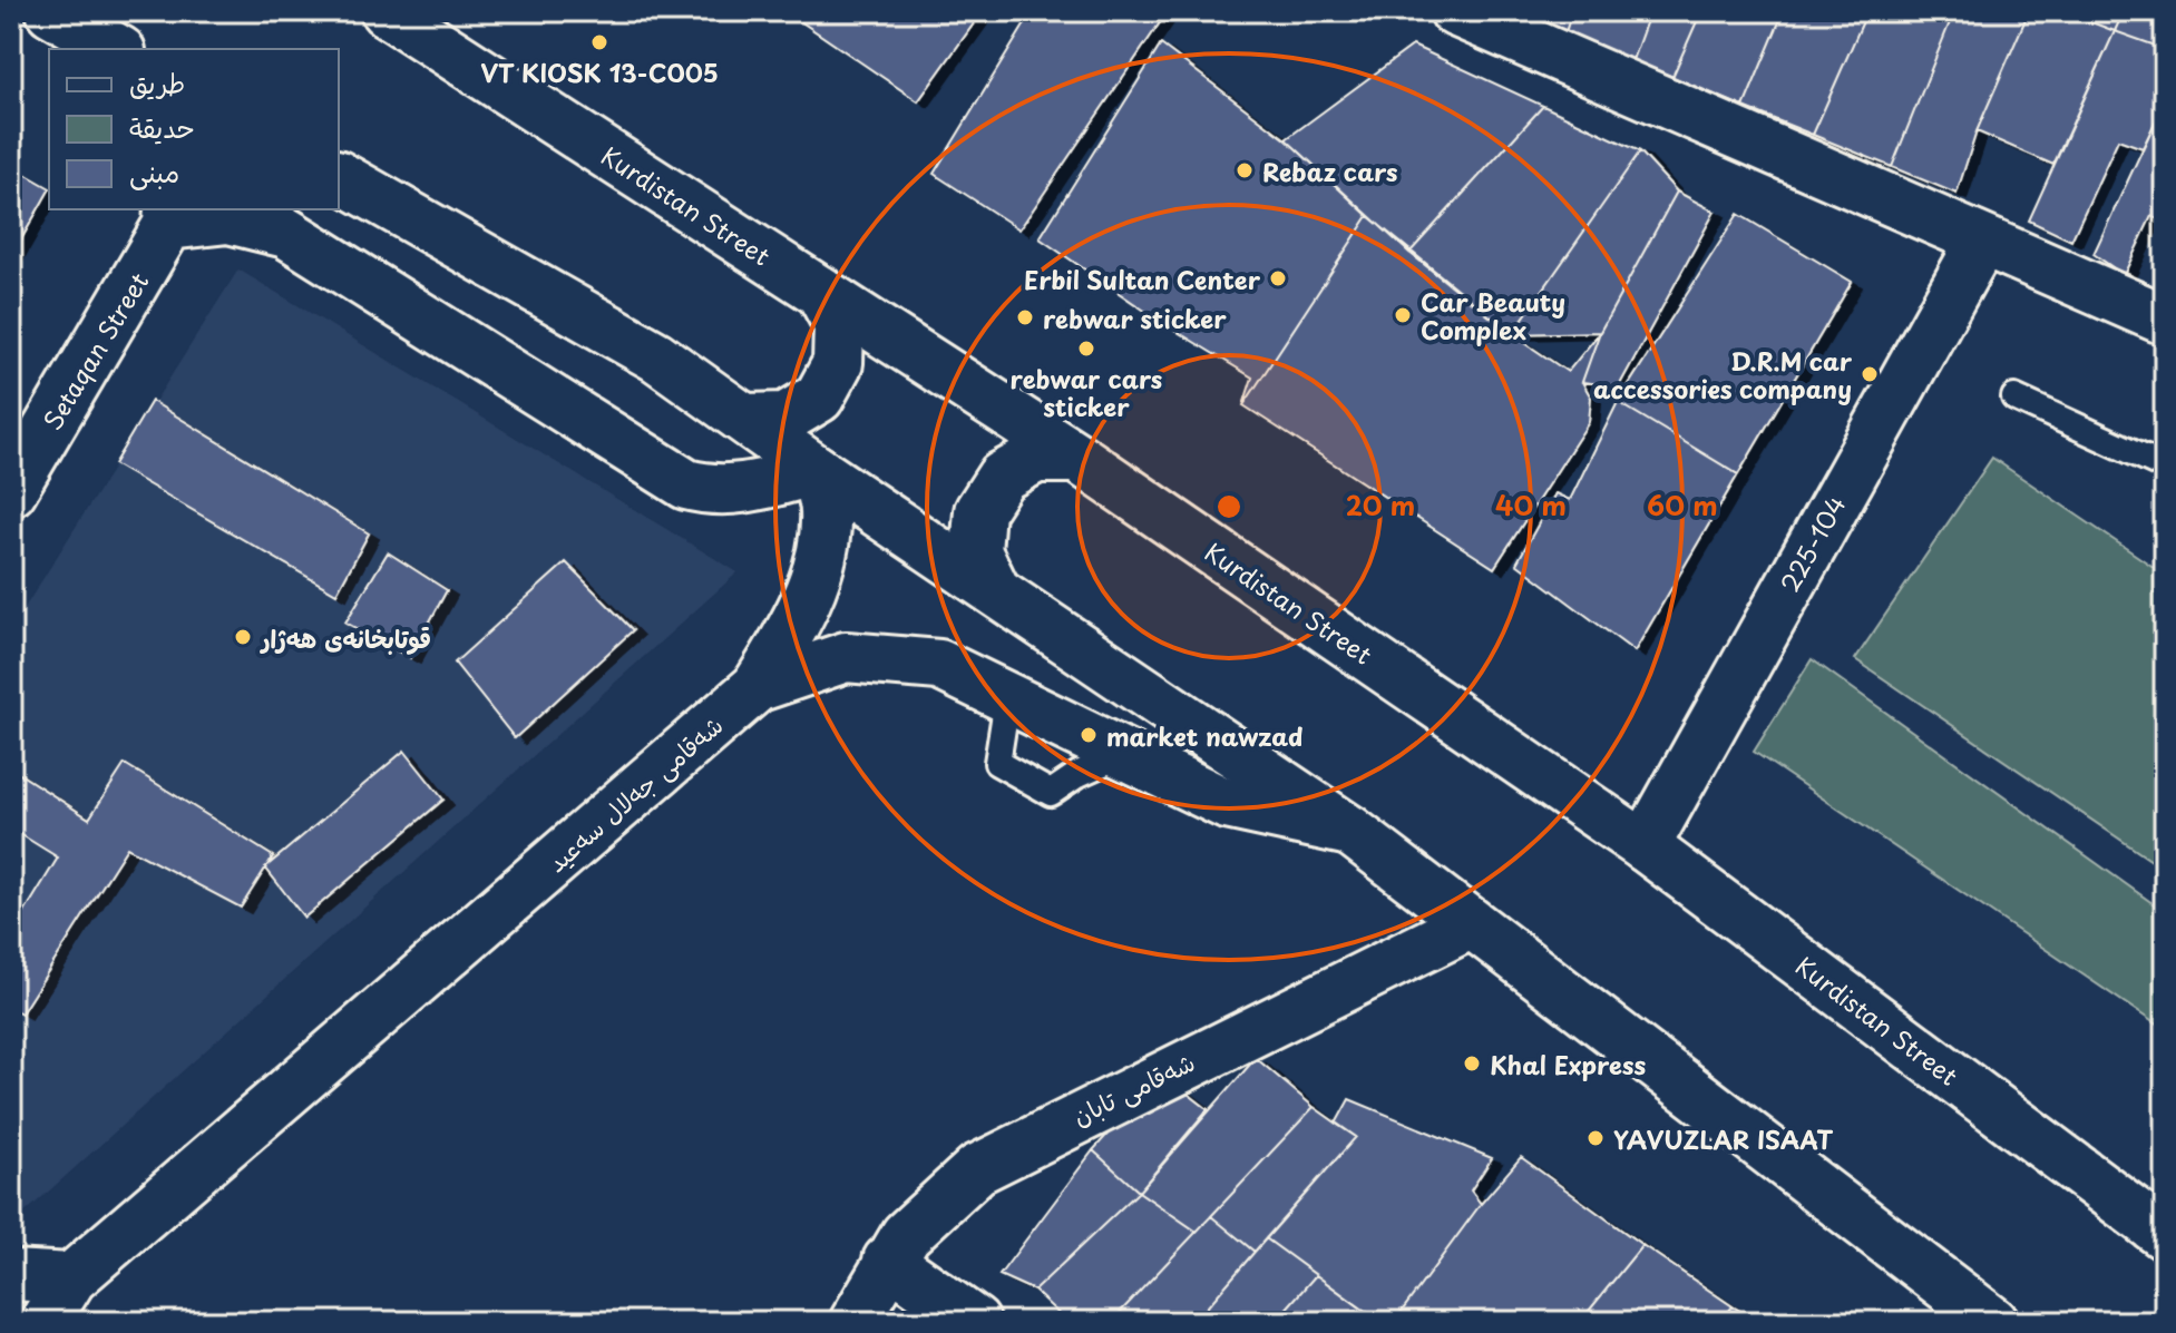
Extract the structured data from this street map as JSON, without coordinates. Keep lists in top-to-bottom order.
{
  "streets": {
    "main road": [
      "Kurdistan Street",
      "Setaqan Street",
      "225-104",
      "شەقامی جەلال سەعید",
      "شەقامی تابان"
    ]
  },
  "crossings": [
    ["Kurdistan Street", "225-104"]
  ],
  "places": [
    "VT KIOSK 13-C005",
    "Rebaz cars",
    "Erbil Sultan Center",
    "Car Beauty Complex",
    "rebwar sticker",
    "rebwar cars sticker",
    "D.R.M car accessories company",
    "قوتابخانەی هەژار",
    "market nawzad",
    "Khal Express",
    "YAVUZLAR ISAAT"
  ],
  "legend": ["طريق", "حديقة", "مبنى"],
  "rings": ["20 m", "40 m", "60 m"]
}
